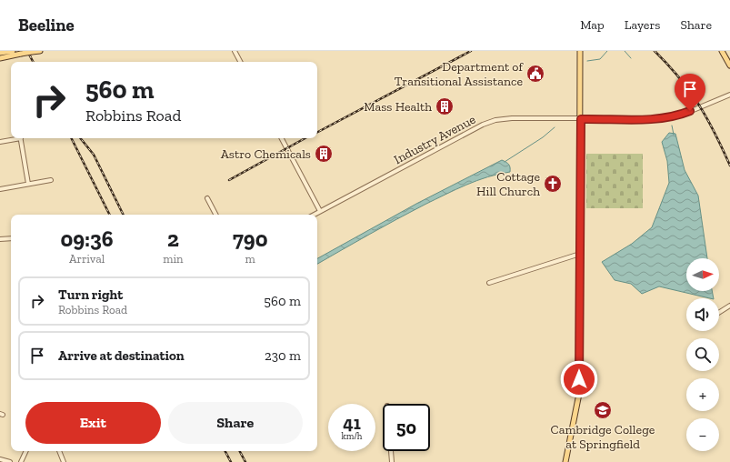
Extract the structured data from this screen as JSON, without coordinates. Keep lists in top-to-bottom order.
{
  "streets": {
    "street": ["Industry Avenue"]
  },
  "places": {
    "public building": ["Department of Transitional Assistance"],
    "building": ["Mass Health", "Astro Chemicals"],
    "church": ["Cottage Hill Church"],
    "school or university": ["Cambridge College at Springfield"]
  },
  "north": "right",
  "page": {
    "header": "Beeline",
    "nav": ["Map", "Layers", "Share"],
    "turn": ["560 m", "Robbins Road"],
    "eta": [
      "09:36",
      "Arrival",
      "2",
      "min",
      "790",
      "m"
    ],
    "map_buttons": ["+", "−"],
    "list": [
      {
        "name": "Turn right",
        "note": "Robbins Road",
        "value": "560 m"
      },
      {
        "name": "Arrive at destination",
        "value": "230 m"
      }
    ],
    "buttons": ["Exit", "Share"],
    "speed": "41 km/h",
    "limit": "50"
  }
}
